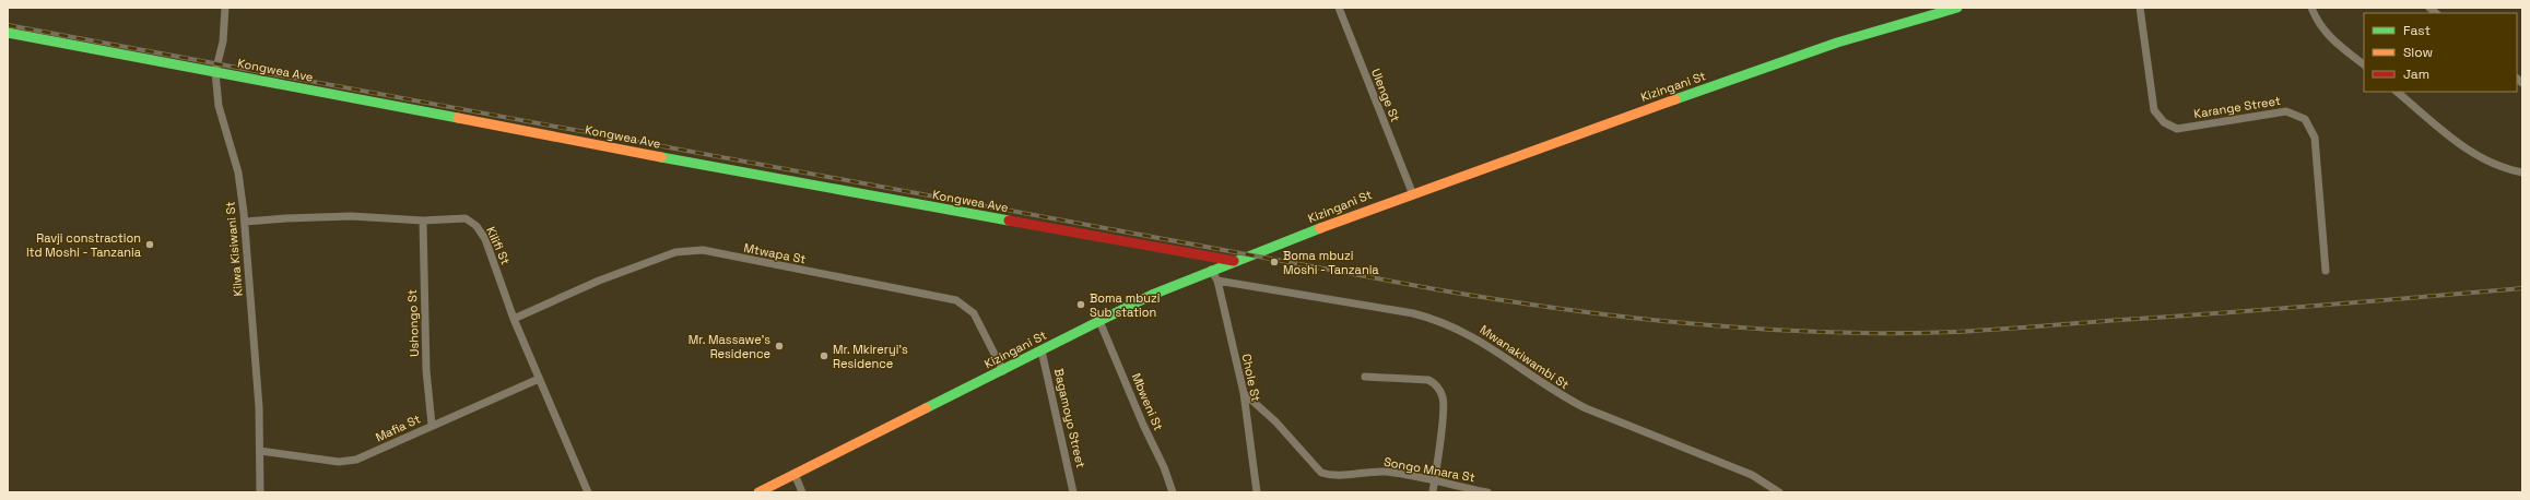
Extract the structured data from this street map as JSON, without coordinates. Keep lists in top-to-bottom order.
{
  "streets": {
    "street": [
      "Kongwea Ave",
      "Kizingani St",
      "Ulenge St",
      "Karange Street",
      "Kilifi St",
      "Kilwa Kisiwani St",
      "Mtwapa St",
      "Ushongo St",
      "Mwanakiwambi St",
      "Chole St",
      "Mbweni St",
      "Bagamoyo Street",
      "Mafia St",
      "Songo Mnara St"
    ]
  },
  "crossings": [
    ["Kongwea Ave", "Kizingani St"],
    ["Kongwea Ave", "Kilwa Kisiwani St"],
    ["Kizingani St", "Ulenge St"],
    ["Kizingani St", "Mtwapa St"],
    ["Kizingani St", "Chole St"],
    ["Kizingani St", "Mbweni St"],
    ["Kizingani St", "Bagamoyo Street"],
    ["Kilifi St", "Kilwa Kisiwani St"],
    ["Kilifi St", "Mtwapa St"],
    ["Kilifi St", "Ushongo St"],
    ["Kilifi St", "Mafia St"],
    ["Kilwa Kisiwani St", "Mafia St"],
    ["Ushongo St", "Mafia St"],
    ["Mwanakiwambi St", "Chole St"],
    ["Chole St", "Songo Mnara St"]
  ],
  "places": [
    "Ravji constraction ltd Moshi - Tanzania",
    "Boma mbuzi Moshi - Tanzania",
    "Boma mbuzi Sub station",
    "Mr. Massawe's Residence",
    "Mr. Mkireryi's Residence"
  ],
  "legend": ["Fast", "Slow", "Jam"]
}
